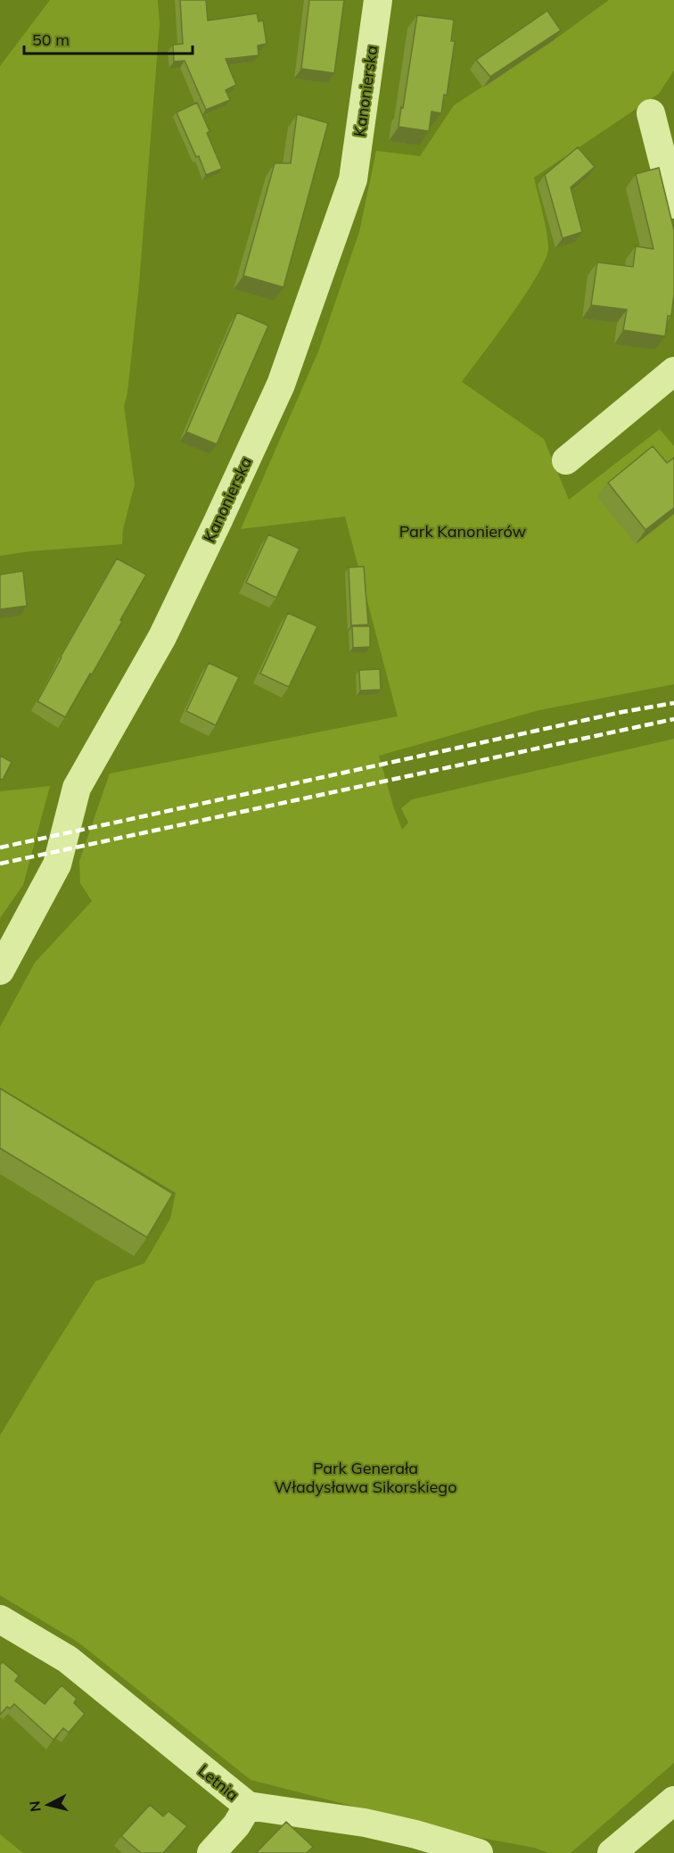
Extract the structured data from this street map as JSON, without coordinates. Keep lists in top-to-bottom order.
{
  "streets": {
    "street": ["Kanonierska", "Letnia"]
  },
  "parks": ["Park Kanonierów", "Park Generała Władysława Sikorskiego"],
  "scale_bar": "50 m",
  "north": "left"
}
